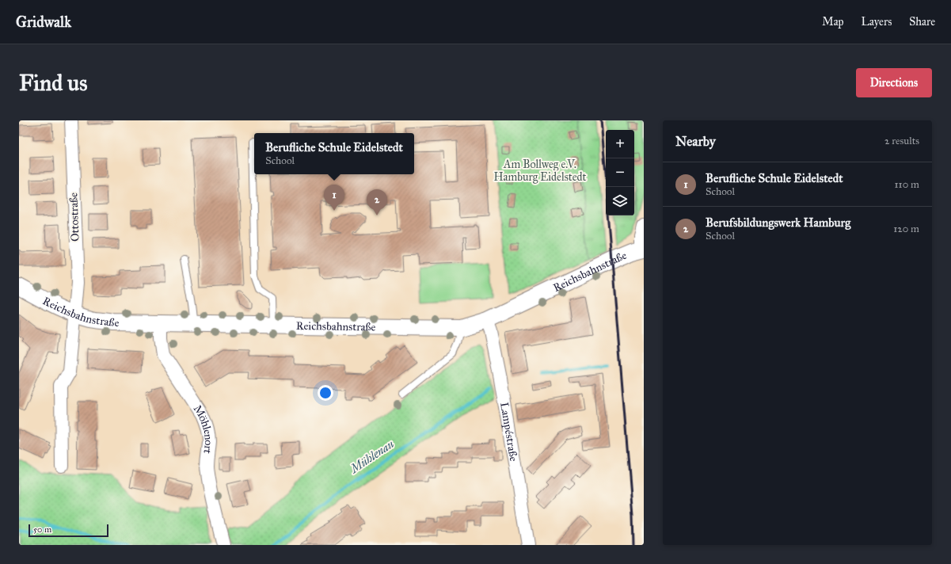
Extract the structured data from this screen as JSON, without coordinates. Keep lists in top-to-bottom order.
{
  "streets": {
    "street": [
      "Ottostraße",
      "Reichsbahnstraße",
      "Möhlenort",
      "Lampéstraße"
    ]
  },
  "crossings": [
    ["Ottostraße", "Reichsbahnstraße"],
    ["Reichsbahnstraße", "Möhlenort"],
    ["Reichsbahnstraße", "Lampéstraße"]
  ],
  "water": ["Mühlenau"],
  "parks": ["Am Bollweg e.V. Hamburg Eidelstedt"],
  "scale_bar": "50 m",
  "page": {
    "header": "Gridwalk",
    "nav": ["Map", "Layers", "Share"],
    "buttons": "Directions",
    "title": "Find us",
    "heading": ["Nearby", "2 results"],
    "map_buttons": ["+", "−"],
    "popup": ["Berufliche Schule Eidelstedt", "School"],
    "list": [
      {
        "mark": "1",
        "name": "Berufliche Schule Eidelstedt",
        "note": "School",
        "value": "110 m"
      },
      {
        "mark": "2",
        "name": "Berufsbildungswerk Hamburg",
        "note": "School",
        "value": "120 m"
      }
    ],
    "pins": ["1", "2"],
    "scale": "50 m"
  }
}
